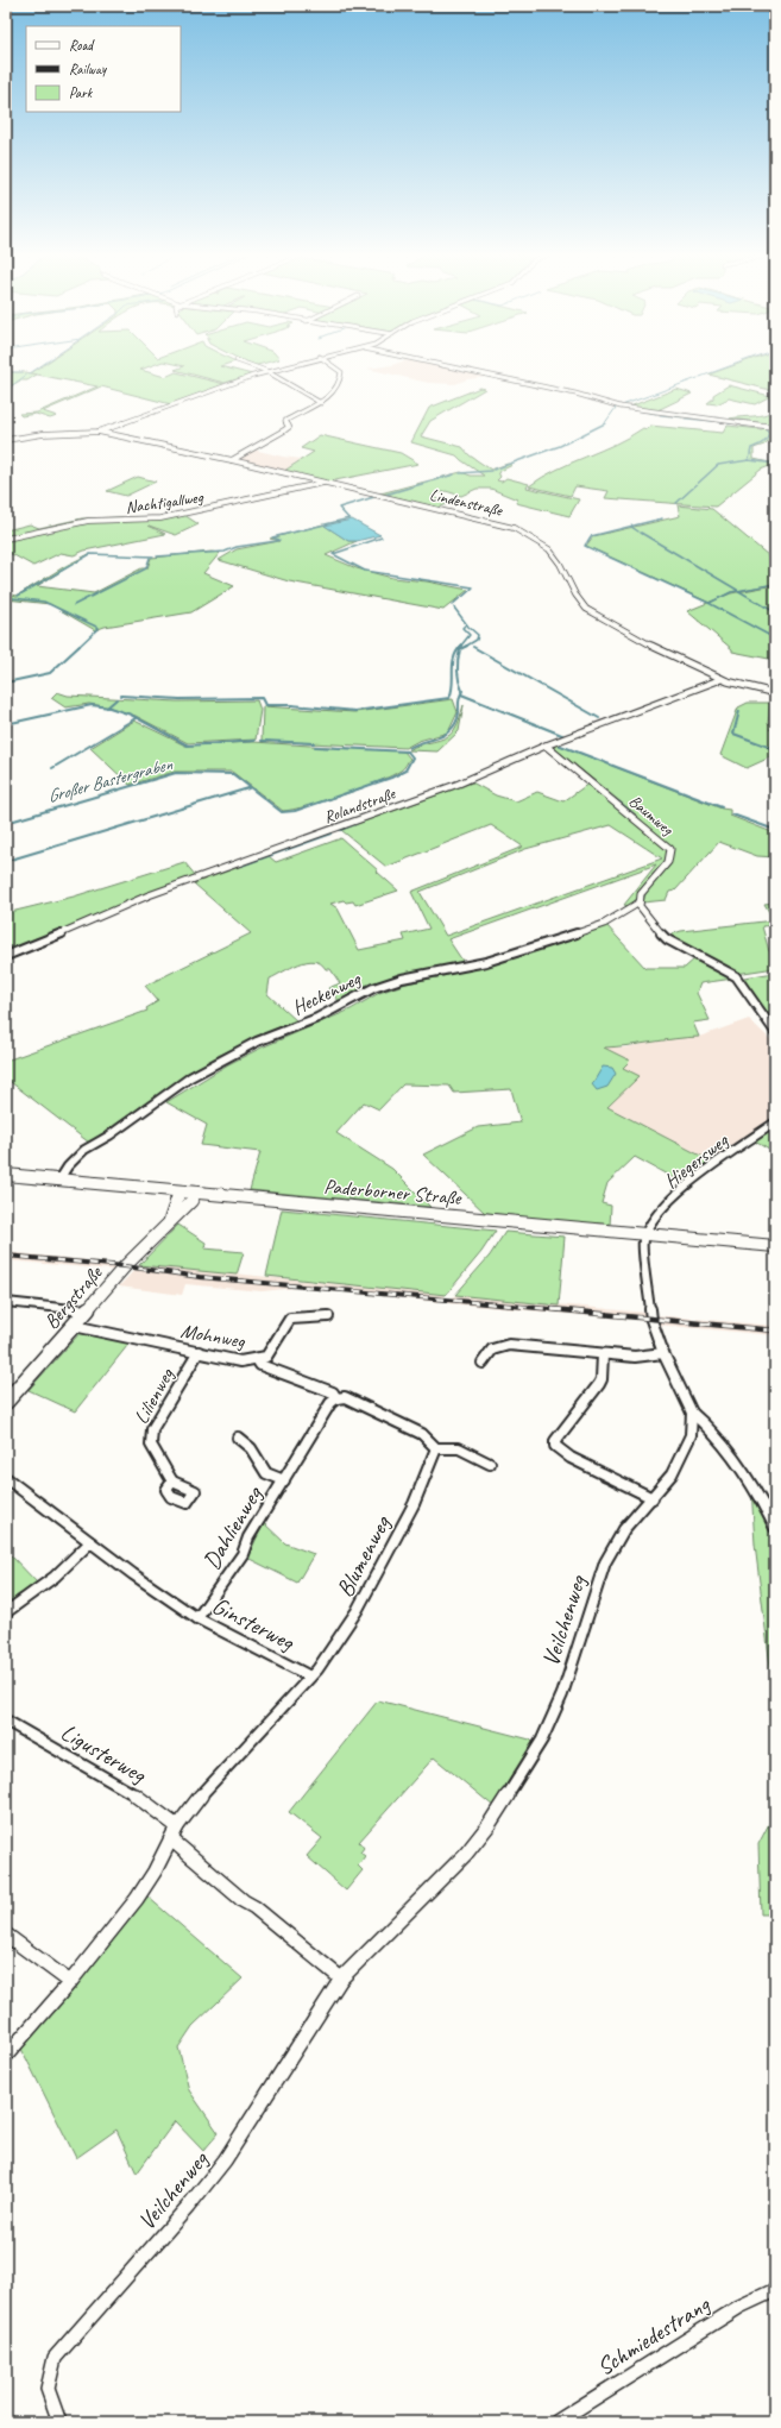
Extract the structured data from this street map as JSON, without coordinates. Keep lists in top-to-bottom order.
{
  "streets": {
    "main road": ["Paderborner Straße", "Bergstraße"],
    "street": [
      "Nachtigallweg",
      "Lindenstraße",
      "Rolandstraße",
      "Baumweg",
      "Heckenweg",
      "Hiegersweg",
      "Mohnweg",
      "Lilienweg",
      "Dahlienweg",
      "Blumenweg",
      "Veilchenweg",
      "Ginsterweg",
      "Ligusterweg",
      "Schmiedestrang"
    ]
  },
  "crossings": [
    ["Nachtigallweg", "Lindenstraße"],
    ["Lindenstraße", "Rolandstraße"],
    ["Rolandstraße", "Baumweg"],
    ["Baumweg", "Heckenweg"],
    ["Heckenweg", "Paderborner Straße"],
    ["Hiegersweg", "Paderborner Straße"],
    ["Hiegersweg", "Veilchenweg"],
    ["Paderborner Straße", "Bergstraße"],
    ["Paderborner Straße", "Veilchenweg"],
    ["Bergstraße", "Mohnweg"],
    ["Mohnweg", "Lilienweg"],
    ["Dahlienweg", "Ginsterweg"],
    ["Blumenweg", "Ginsterweg"]
  ],
  "water": ["Großer Bastergraben"],
  "legend": ["Road", "Railway", "Park"]
}
